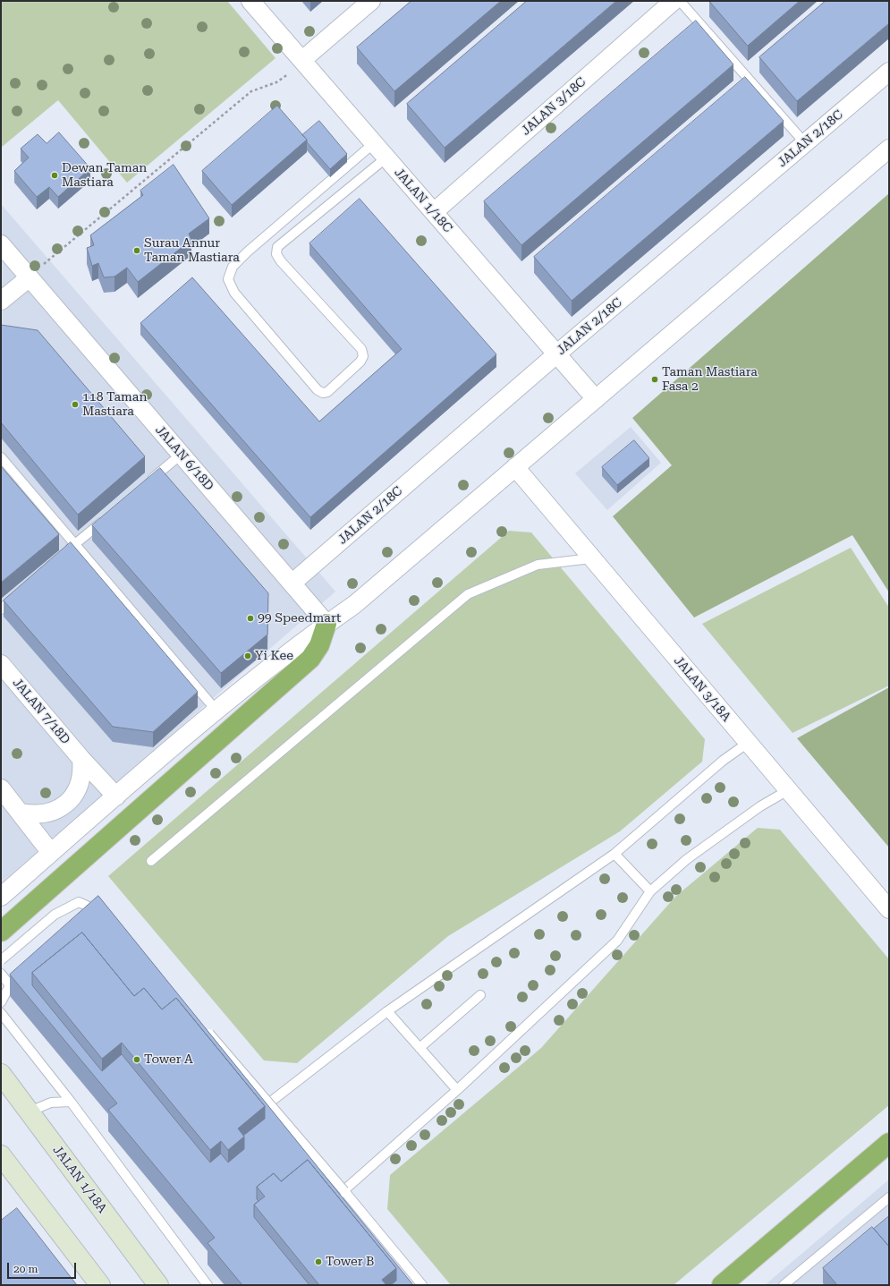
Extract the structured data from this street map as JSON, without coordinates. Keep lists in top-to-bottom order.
{
  "streets": {
    "street": [
      "JALAN 3/18C",
      "JALAN 2/18C",
      "JALAN 1/18C",
      "JALAN 6/18D",
      "JALAN 3/18A",
      "JALAN 7/18D",
      "JALAN 1/18A"
    ]
  },
  "crossings": [
    ["JALAN 3/18C", "JALAN 1/18C"],
    ["JALAN 2/18C", "JALAN 1/18C"],
    ["JALAN 2/18C", "JALAN 6/18D"]
  ],
  "places": [
    "Dewan Taman Mastiara",
    "Surau Annur Taman Mastiara",
    "Taman Mastiara Fasa 2",
    "118 Taman Mastiara",
    "99 Speedmart",
    "Yi Kee",
    "Tower A",
    "Tower B"
  ],
  "scale_bar": "20 m"
}
